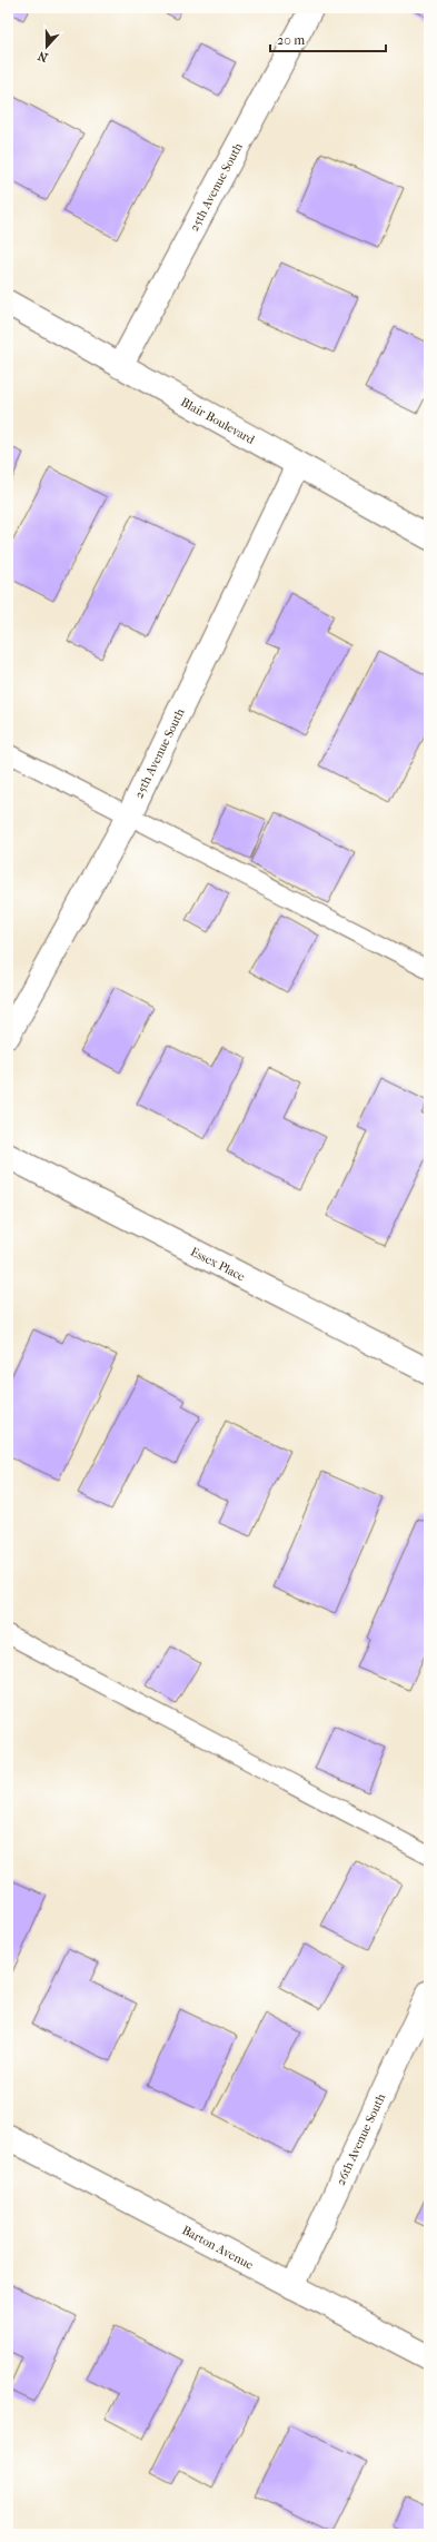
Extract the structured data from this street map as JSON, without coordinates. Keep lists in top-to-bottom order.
{
  "streets": {
    "street": [
      "25th Avenue South",
      "Blair Boulevard",
      "Essex Place",
      "26th Avenue South",
      "Barton Avenue"
    ]
  },
  "crossings": [
    ["25th Avenue South", "Blair Boulevard"],
    ["26th Avenue South", "Barton Avenue"]
  ],
  "scale_bar": "20 m",
  "north": "bottom"
}
